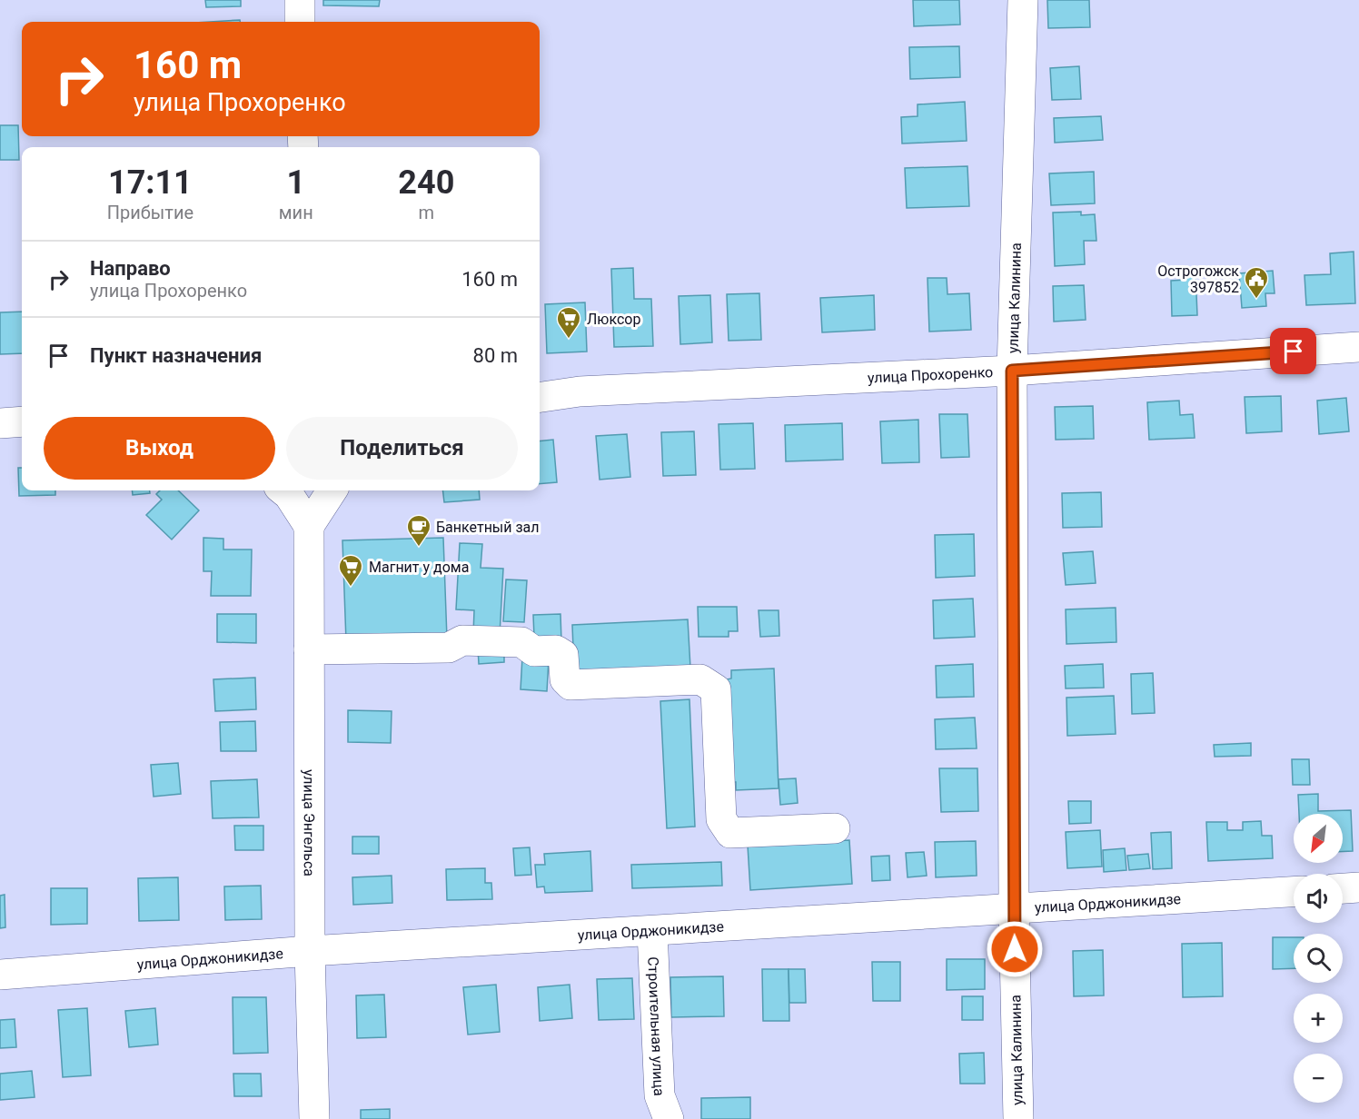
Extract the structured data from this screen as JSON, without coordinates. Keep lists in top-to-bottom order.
{
  "streets": {
    "street": [
      "улица Калинина",
      "улица Прохоренко",
      "улица Энгельса",
      "улица Орджоникидзе",
      "Строительная улица"
    ]
  },
  "crossings": [
    ["улица Калинина", "улица Прохоренко"],
    ["улица Калинина", "улица Орджоникидзе"],
    ["улица Энгельса", "улица Орджоникидзе"],
    ["улица Орджоникидзе", "Строительная улица"]
  ],
  "places": {
    "public building": ["Острогожск 397852"],
    "supermarket": ["Люксор", "Магнит у дома"],
    "cafe": ["Банкетный зал"]
  },
  "north": "bottom left",
  "page": {
    "turn": ["160 m", "улица Прохоренко"],
    "eta": [
      "17:11",
      "Прибытие",
      "1",
      "мин",
      "240",
      "m"
    ],
    "list": [
      {
        "name": "Направо",
        "note": "улица Прохоренко",
        "value": "160 m"
      },
      {
        "name": "Пункт назначения",
        "value": "80 m"
      }
    ],
    "buttons": ["Выход", "Поделиться"],
    "map_buttons": ["+", "−"]
  }
}
